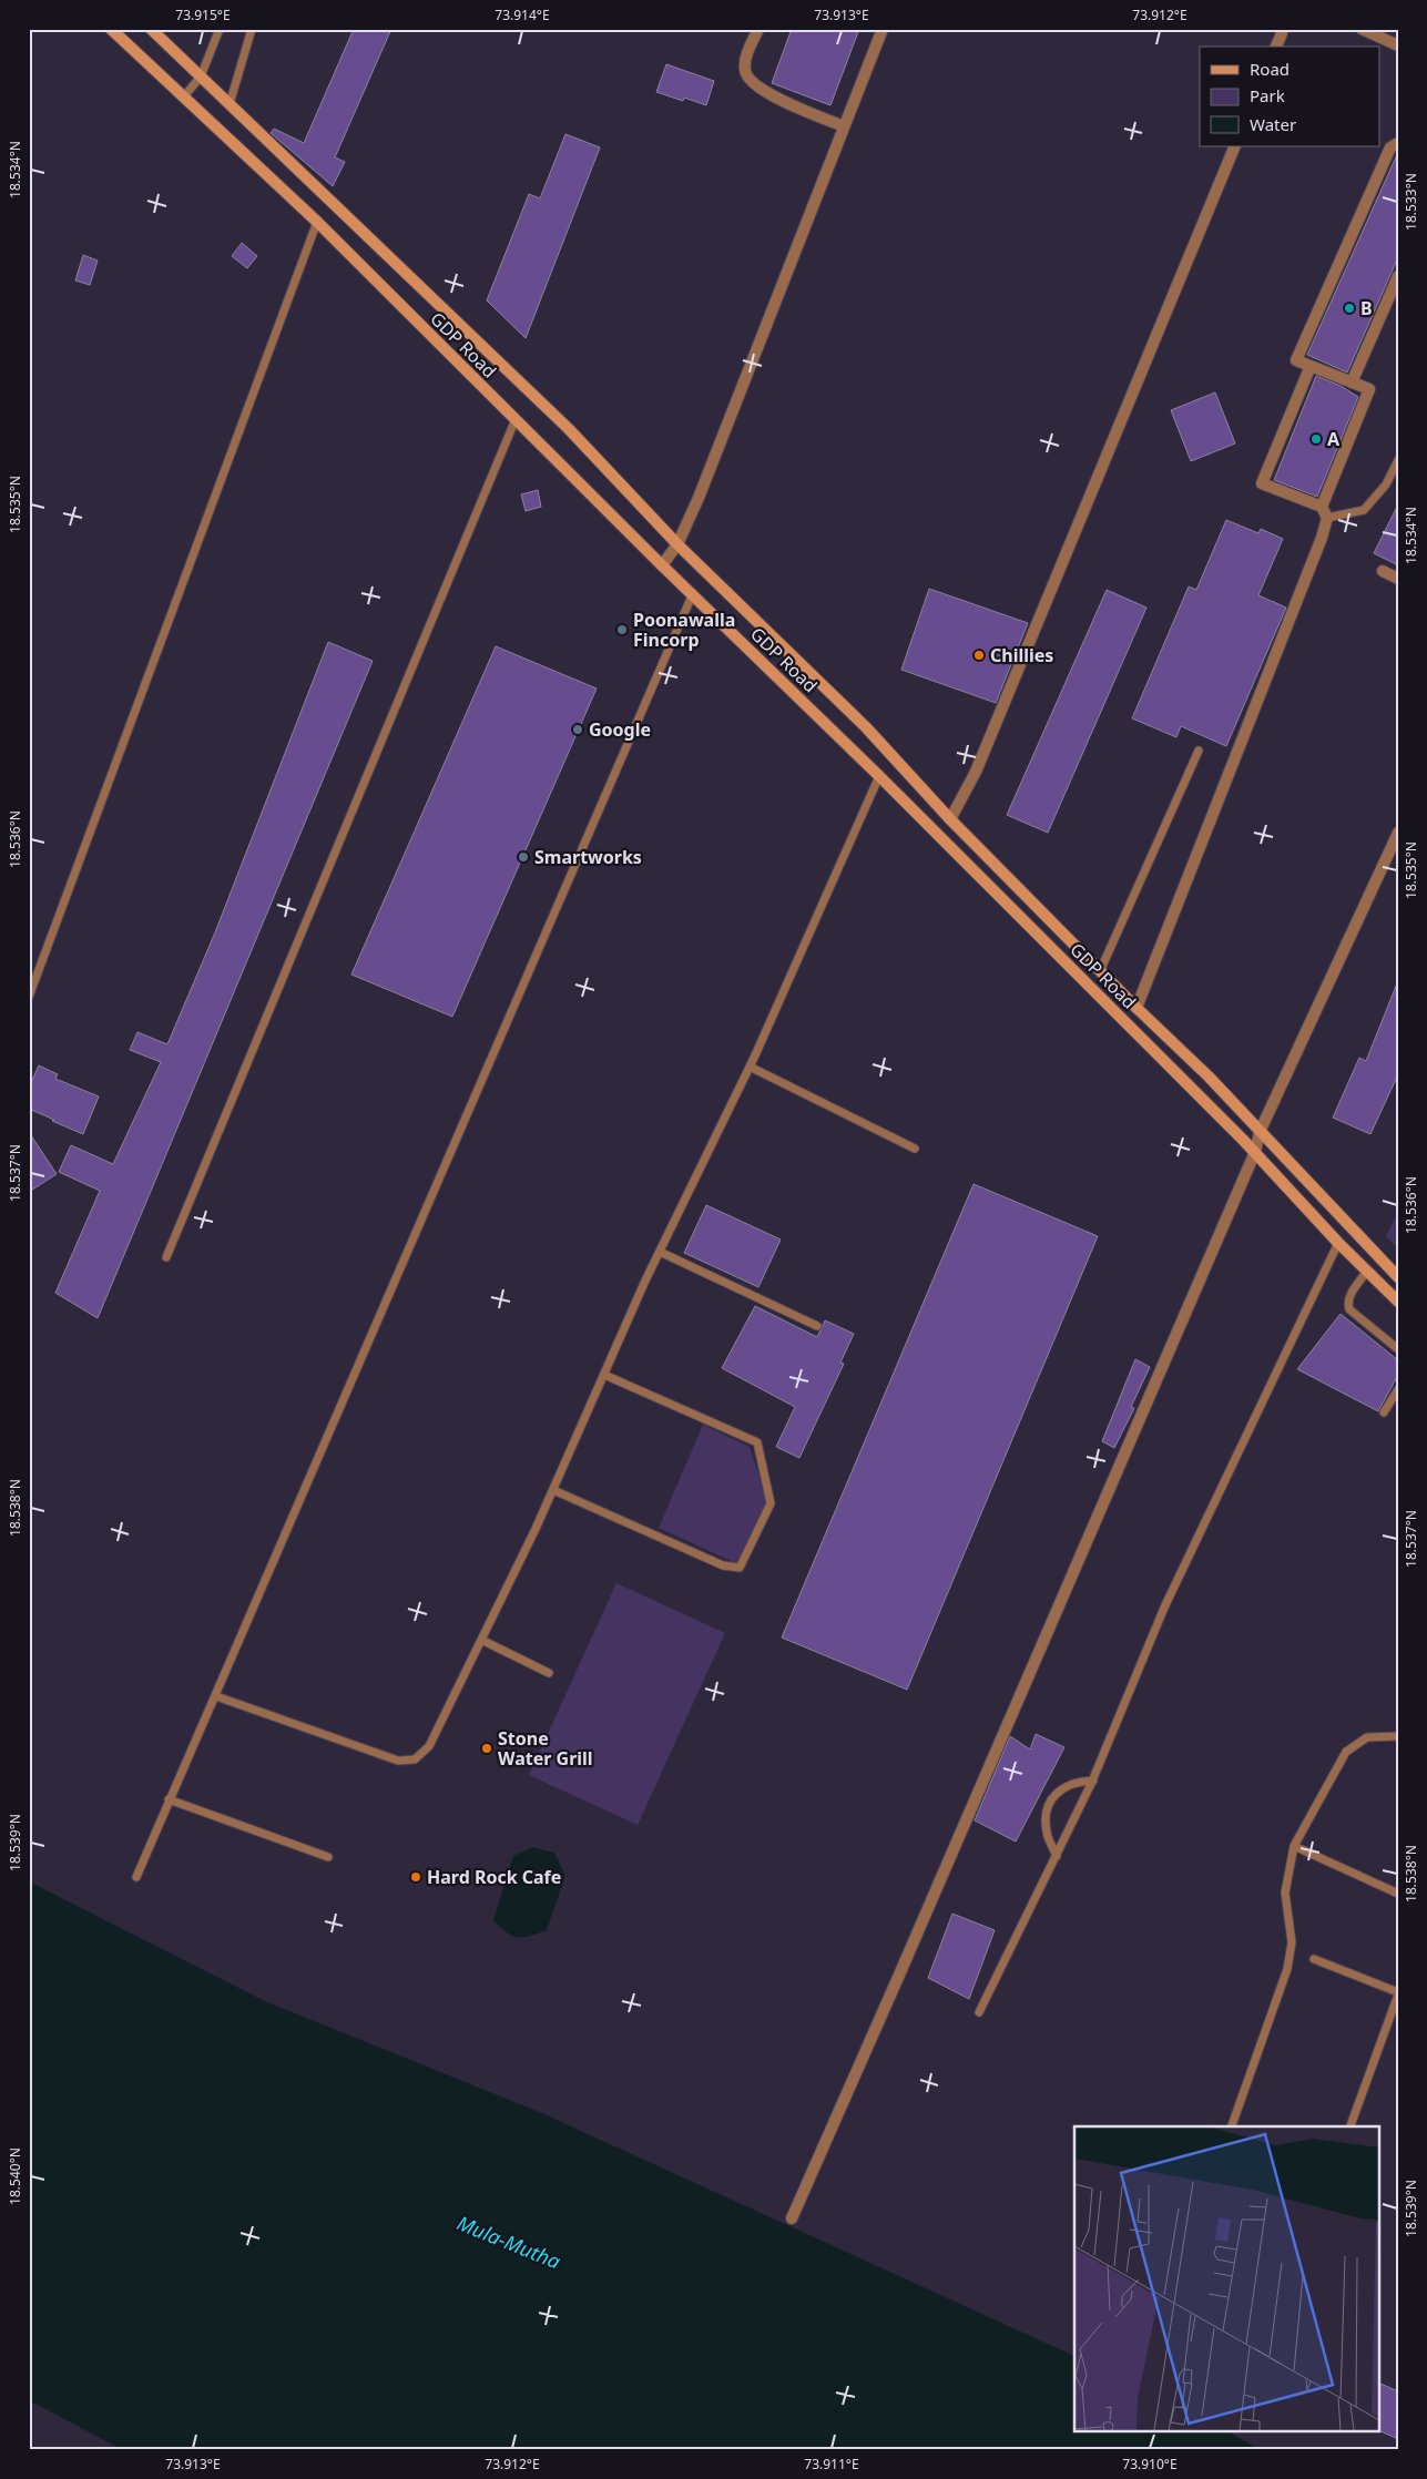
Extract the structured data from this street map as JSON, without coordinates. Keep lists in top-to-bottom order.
{
  "streets": {
    "main road": ["GDP Road"]
  },
  "water": ["Mula-Mutha"],
  "places": [
    "B",
    "A",
    "Poonawalla Fincorp",
    "Chillies",
    "Google",
    "Smartworks",
    "Stone Water Grill",
    "Hard Rock Cafe"
  ],
  "legend": ["Road", "Park", "Water"],
  "coordinates": [
    "73.915°E",
    "73.914°E",
    "73.913°E",
    "73.912°E",
    "18.534°N",
    "18.533°N",
    "18.535°N",
    "18.536°N",
    "18.537°N",
    "18.538°N",
    "18.539°N",
    "18.540°N",
    "73.911°E",
    "73.910°E"
  ]
}
